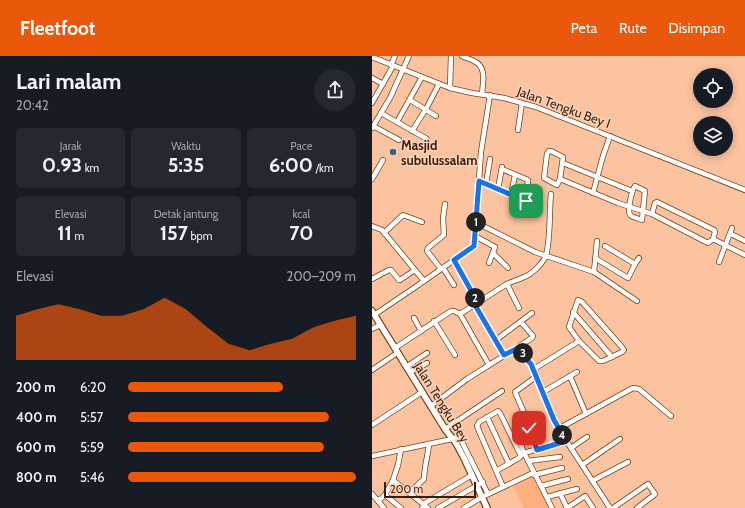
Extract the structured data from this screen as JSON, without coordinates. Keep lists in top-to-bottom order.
{
  "streets": {
    "main road": ["Jalan Tengku Bey"],
    "street": ["Jalan Tengku Bey I"]
  },
  "places": ["Masjid subulussalam"],
  "scale_bar": "200 m",
  "page": {
    "header": "Fleetfoot",
    "nav": ["Peta", "Rute", "Disimpan"],
    "heading": ["Lari malam", "20:42"],
    "stats": [
      ["Jarak", "0.93 km"],
      ["Waktu", "5:35"],
      ["Pace", "6:00 /km"],
      ["Elevasi", "11 m"],
      ["Detak jantung", "157 bpm"],
      ["kcal", "70"]
    ],
    "pins": [
      "1",
      "2",
      "3",
      "4"
    ],
    "chart": ["Elevasi", "200–209 m"],
    "list": [
      {
        "name": "200 m",
        "note": "6:20"
      },
      {
        "name": "400 m",
        "note": "5:57"
      },
      {
        "name": "600 m",
        "note": "5:59"
      },
      {
        "name": "800 m",
        "note": "5:46"
      }
    ],
    "scale": "200 m"
  }
}
